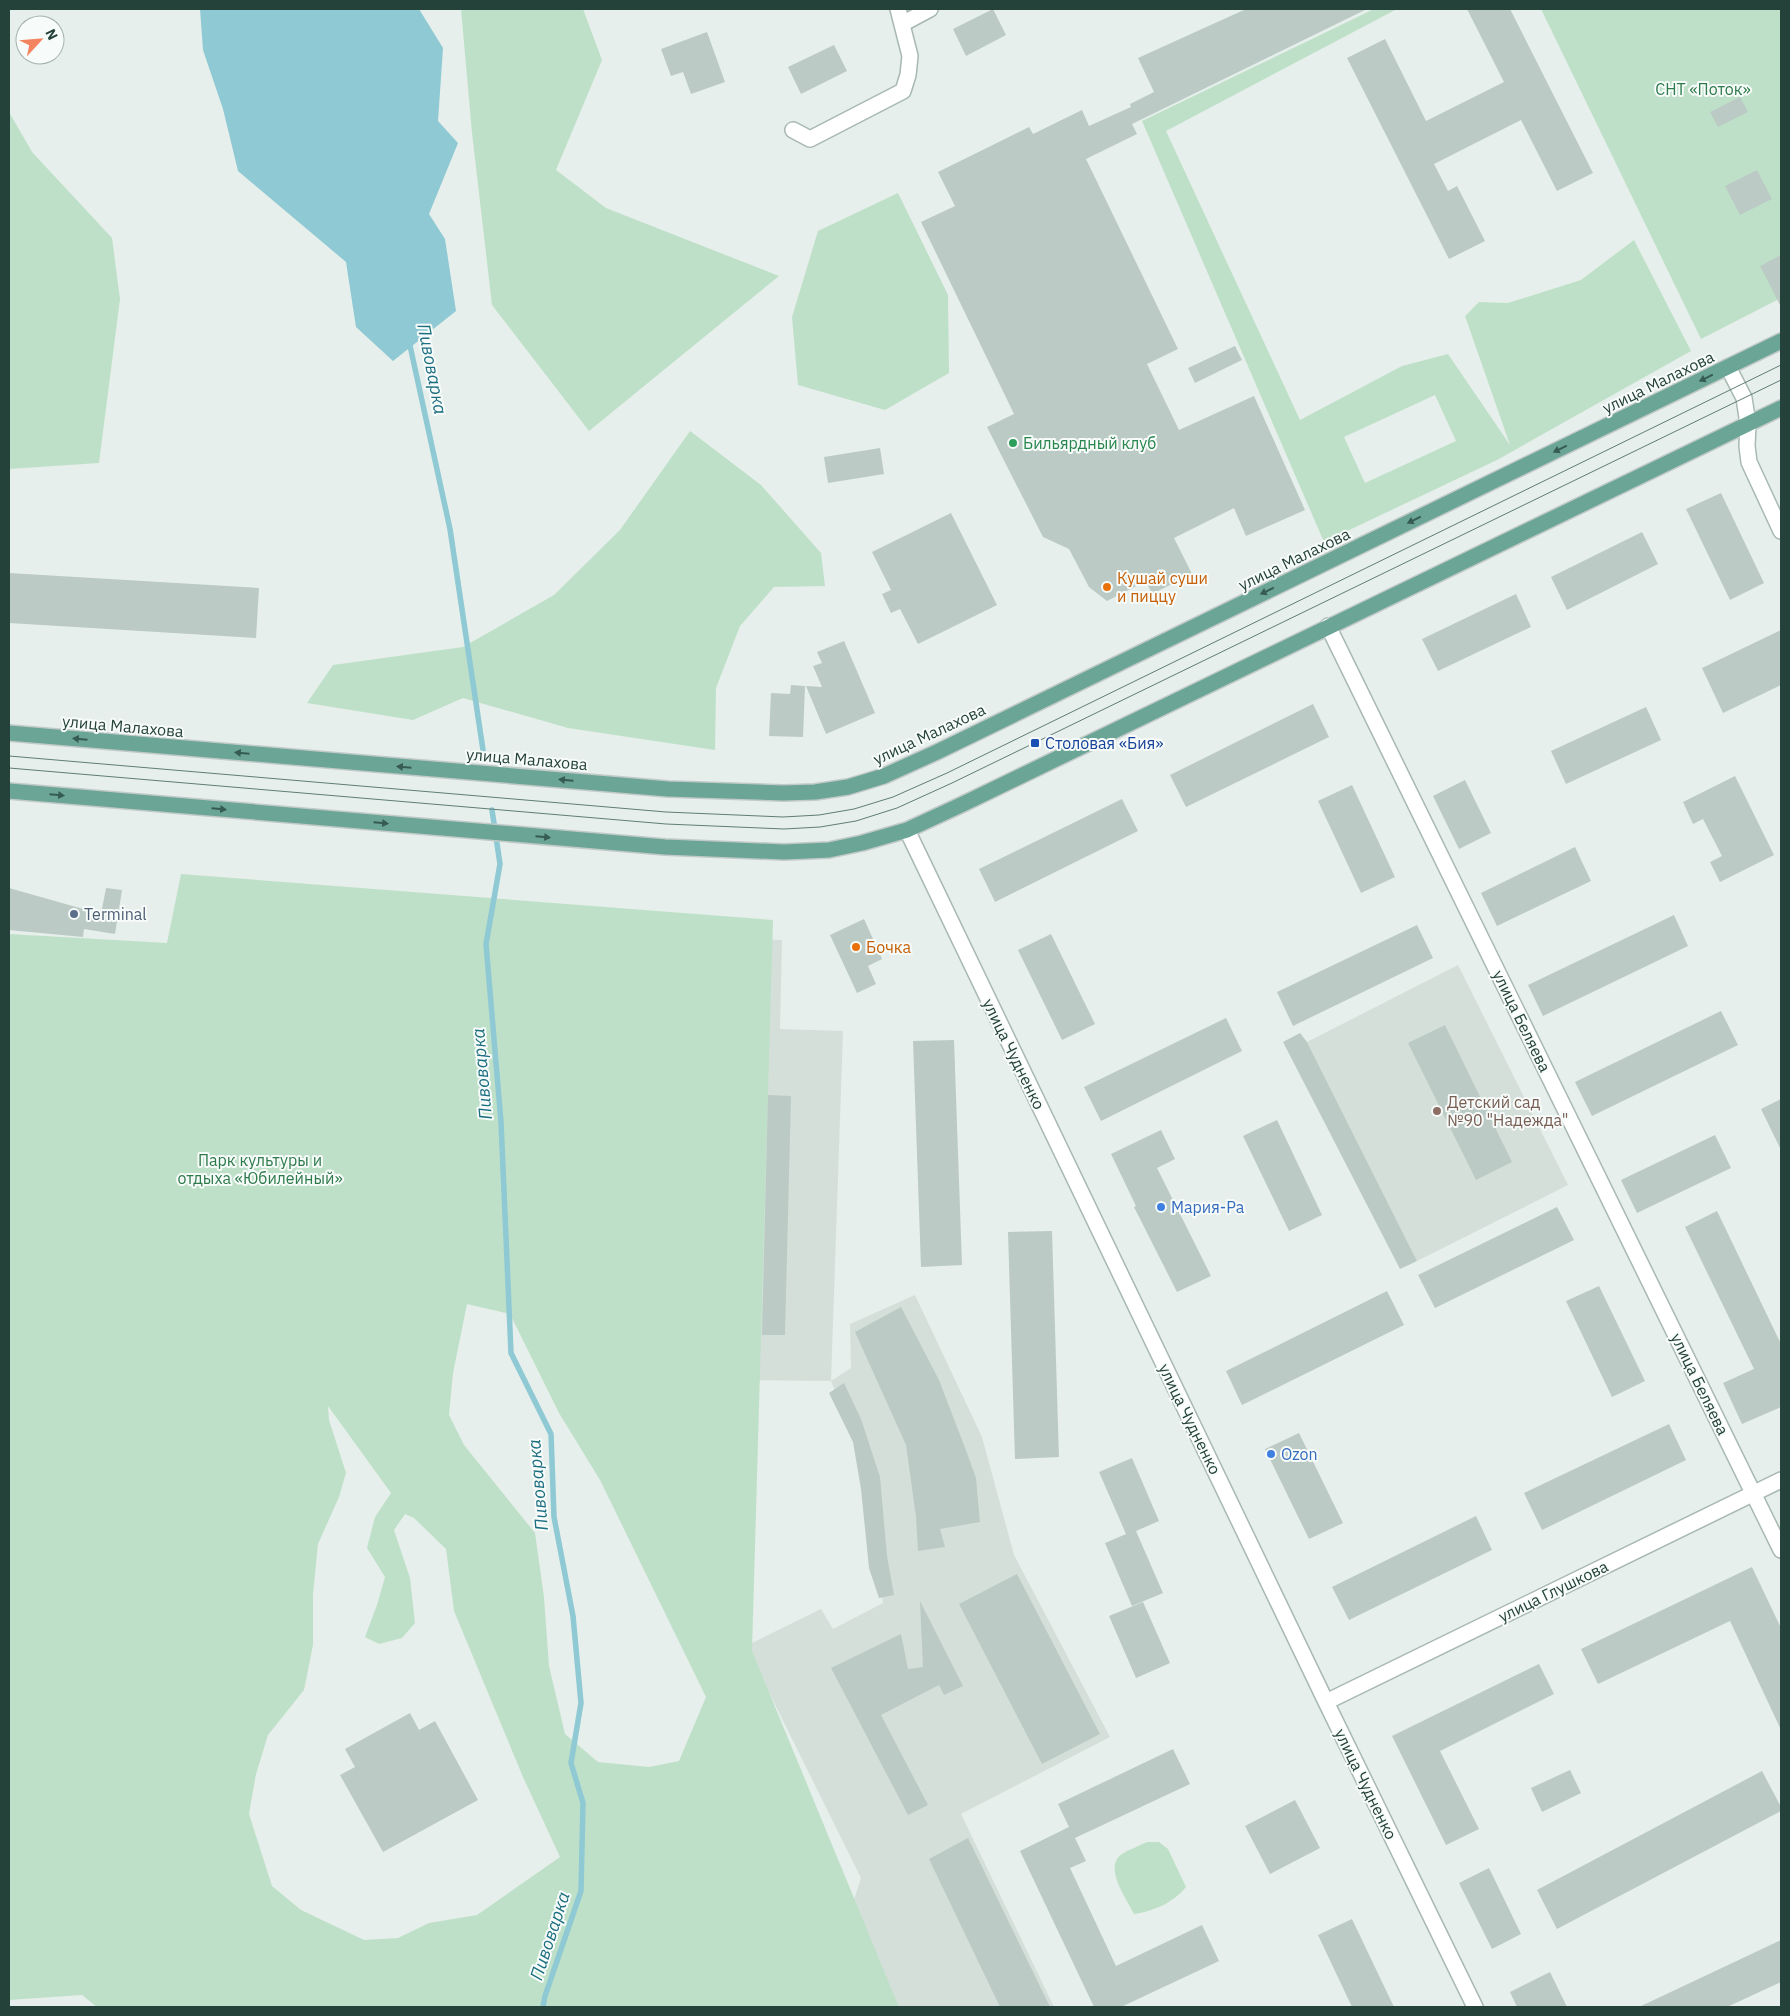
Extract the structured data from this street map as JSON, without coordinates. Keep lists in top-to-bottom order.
{
  "streets": {
    "main road": ["улица Малахова"],
    "street": ["улица Беляева", "улица Чудненко", "улица Глушкова"]
  },
  "crossings": [
    ["улица Беляева", "улица Глушкова"],
    ["улица Чудненко", "улица Глушкова"]
  ],
  "water": ["Пивоварка"],
  "parks": ["СНТ «Поток»", "Парк культуры и отдыха «Юбилейный»"],
  "places": {
    "other": [
      "Бильярдный клуб",
      "Кушай суши и пиццу",
      "Terminal",
      "Бочка",
      "Детский сад №90 \"Надежда\"",
      "Мария-Ра",
      "Ozon"
    ],
    "transit": ["Столовая «Бия»"]
  },
  "north": "top right"
}
